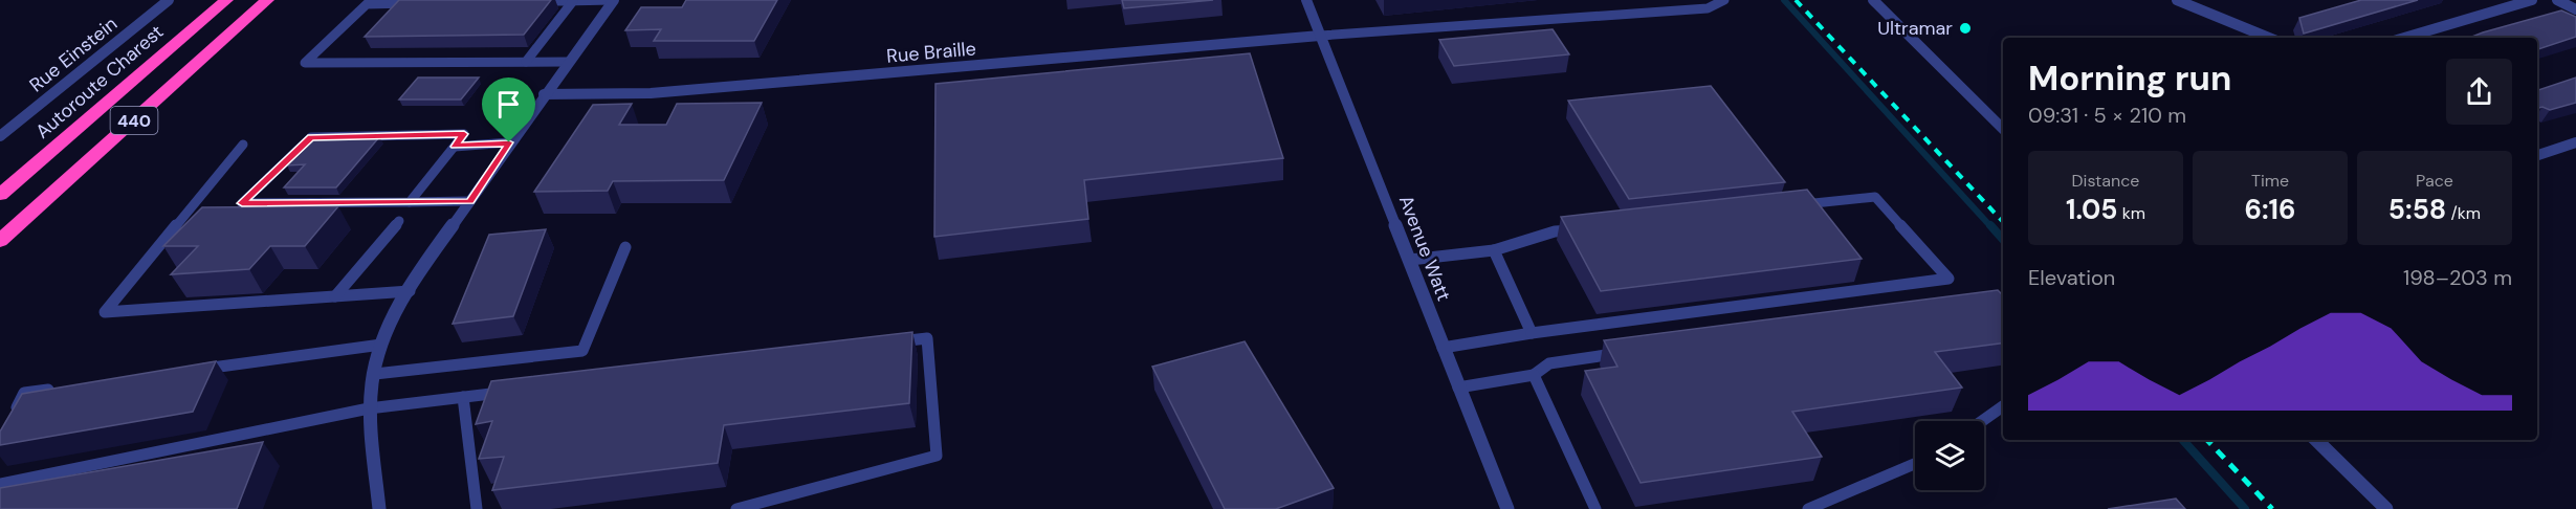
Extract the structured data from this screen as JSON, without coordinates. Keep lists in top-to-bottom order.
{
  "streets": {
    "highway": ["Autoroute Charest", "440"],
    "street": ["Rue Braille", "Rue Einstein", "Avenue Watt"]
  },
  "crossings": [
    ["Rue Braille", "Avenue Watt"]
  ],
  "places": ["Ultramar"],
  "page": {
    "heading": ["Morning run", "09:31 · 5 × 210 m"],
    "stats": [
      ["Distance", "1.05 km"],
      ["Time", "6:16"],
      ["Pace", "5:58 /km"]
    ],
    "chart": ["Elevation", "198–203 m"]
  }
}
